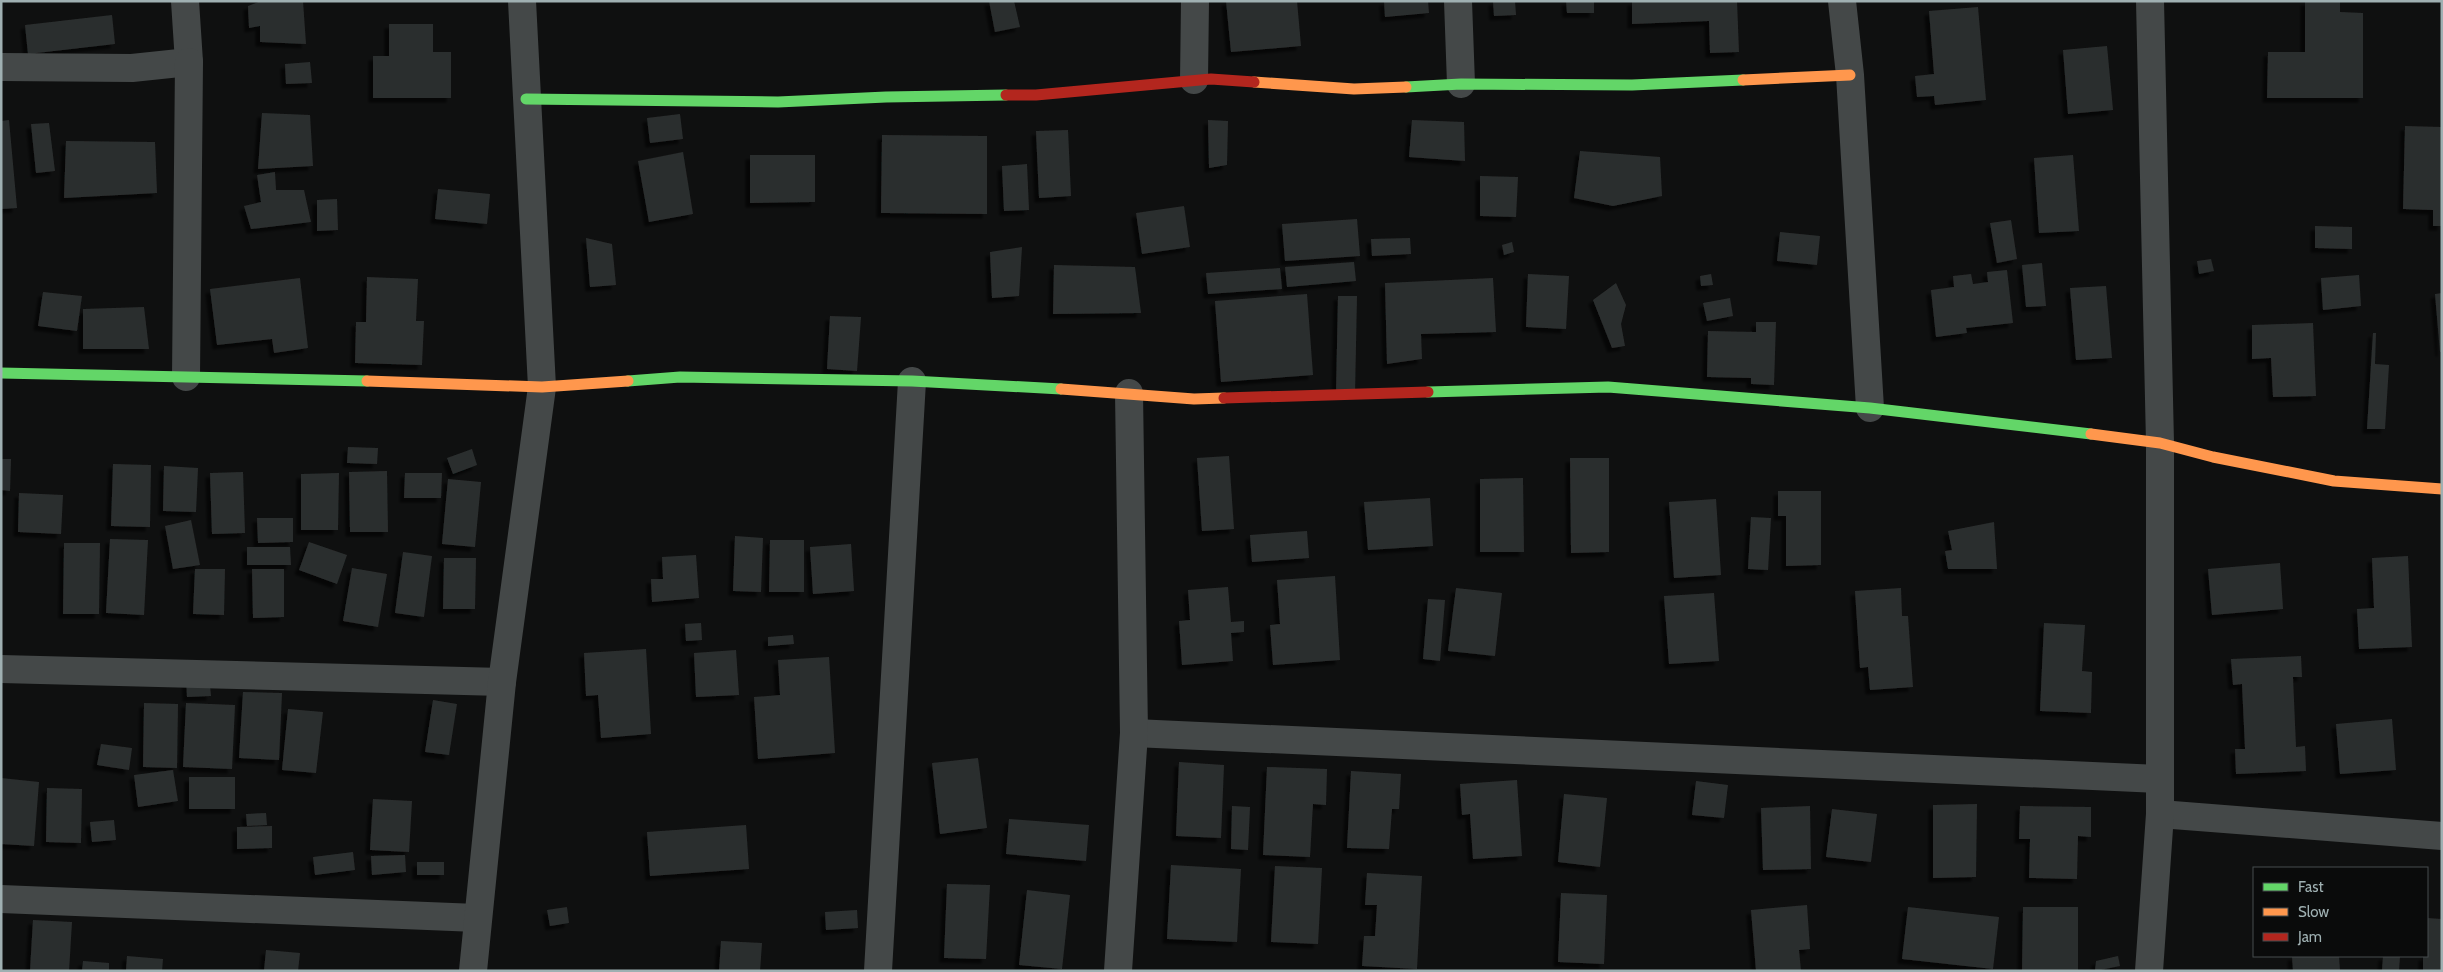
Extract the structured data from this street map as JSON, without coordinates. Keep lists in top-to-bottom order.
{
  "legend": ["Fast", "Slow", "Jam"]
}
